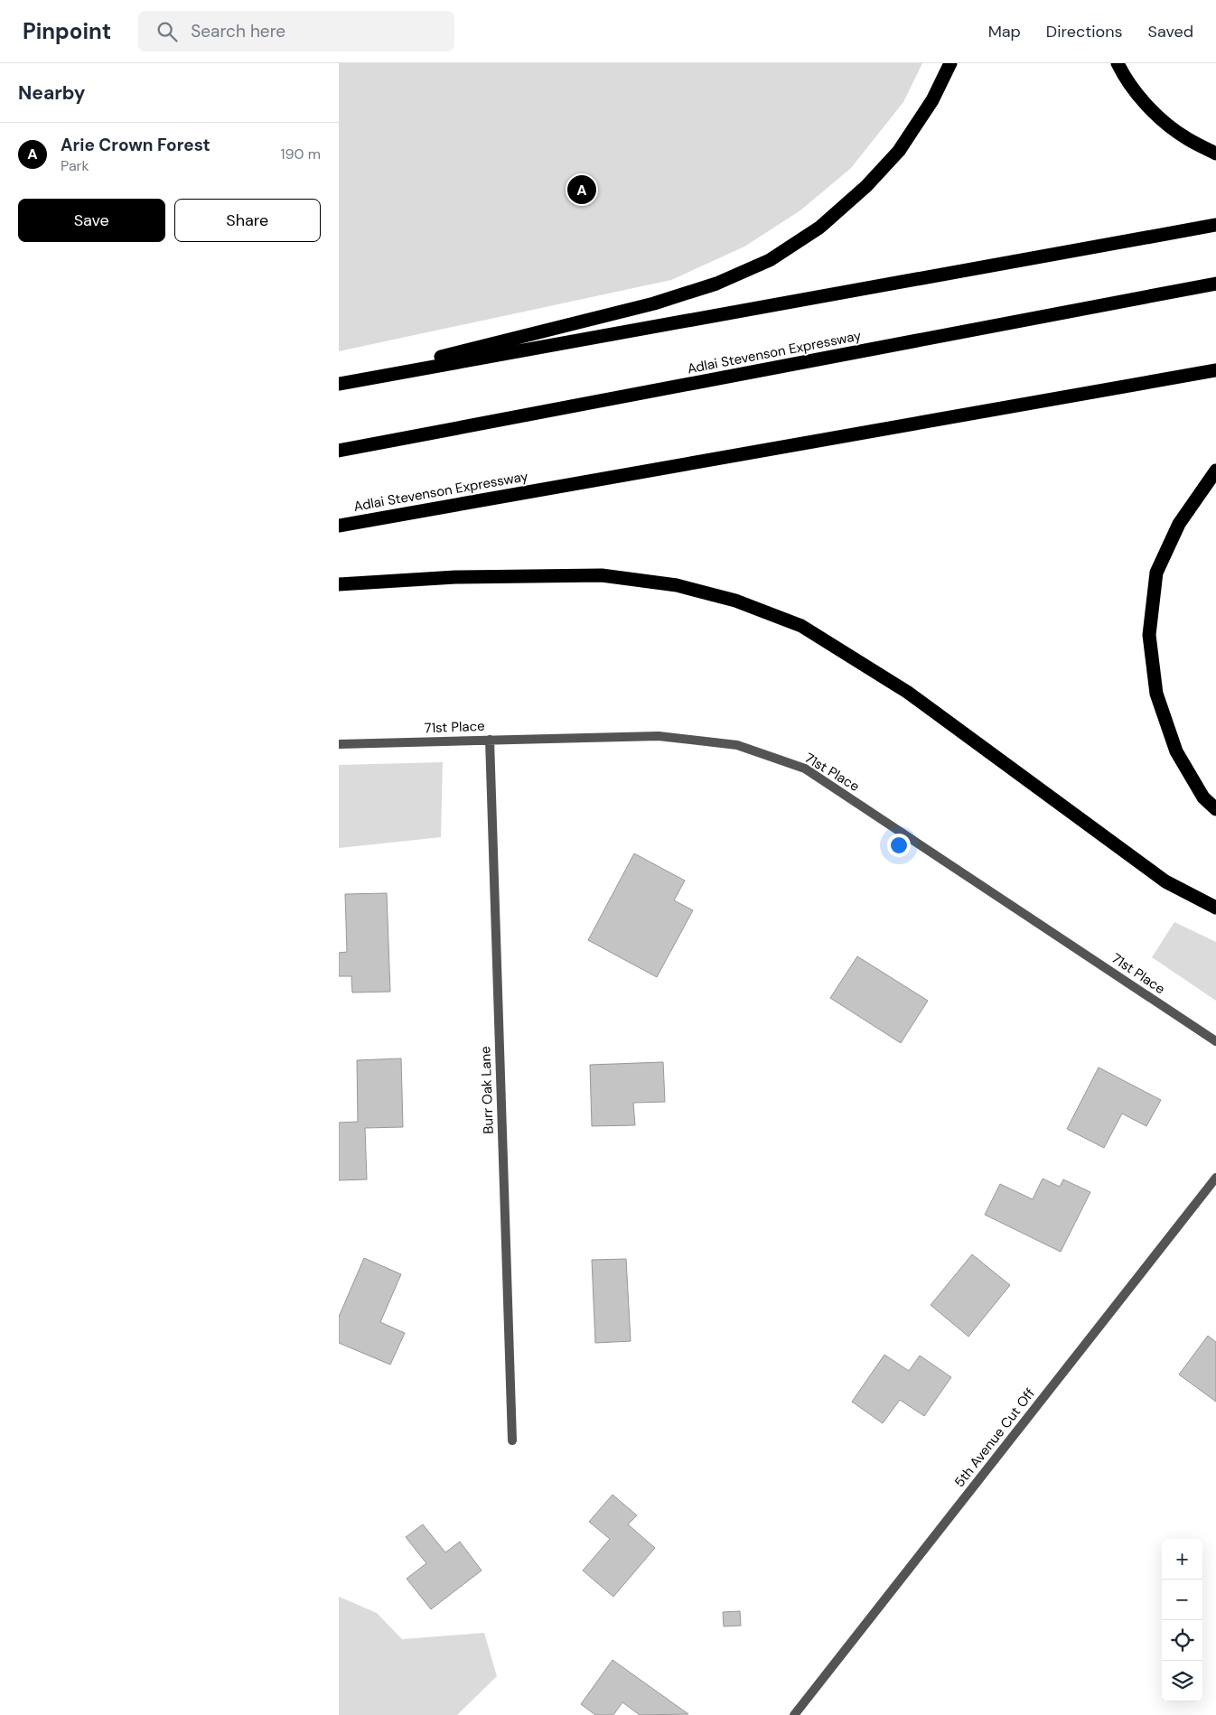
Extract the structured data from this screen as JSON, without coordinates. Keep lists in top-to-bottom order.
{
  "streets": {
    "highway": ["Adlai Stevenson Expressway"],
    "street": ["71st Place", "Burr Oak Lane", "5th Avenue Cut Off"]
  },
  "crossings": [
    ["71st Place", "Burr Oak Lane"]
  ],
  "page": {
    "header": "Pinpoint",
    "search": "Search here",
    "nav": ["Map", "Directions", "Saved"],
    "heading": "Nearby",
    "list": [
      {
        "mark": "A",
        "name": "Arie Crown Forest",
        "note": "Park",
        "value": "190 m"
      }
    ],
    "pins": "A",
    "buttons": ["Save", "Share"],
    "map_buttons": ["+", "−"]
  }
}
